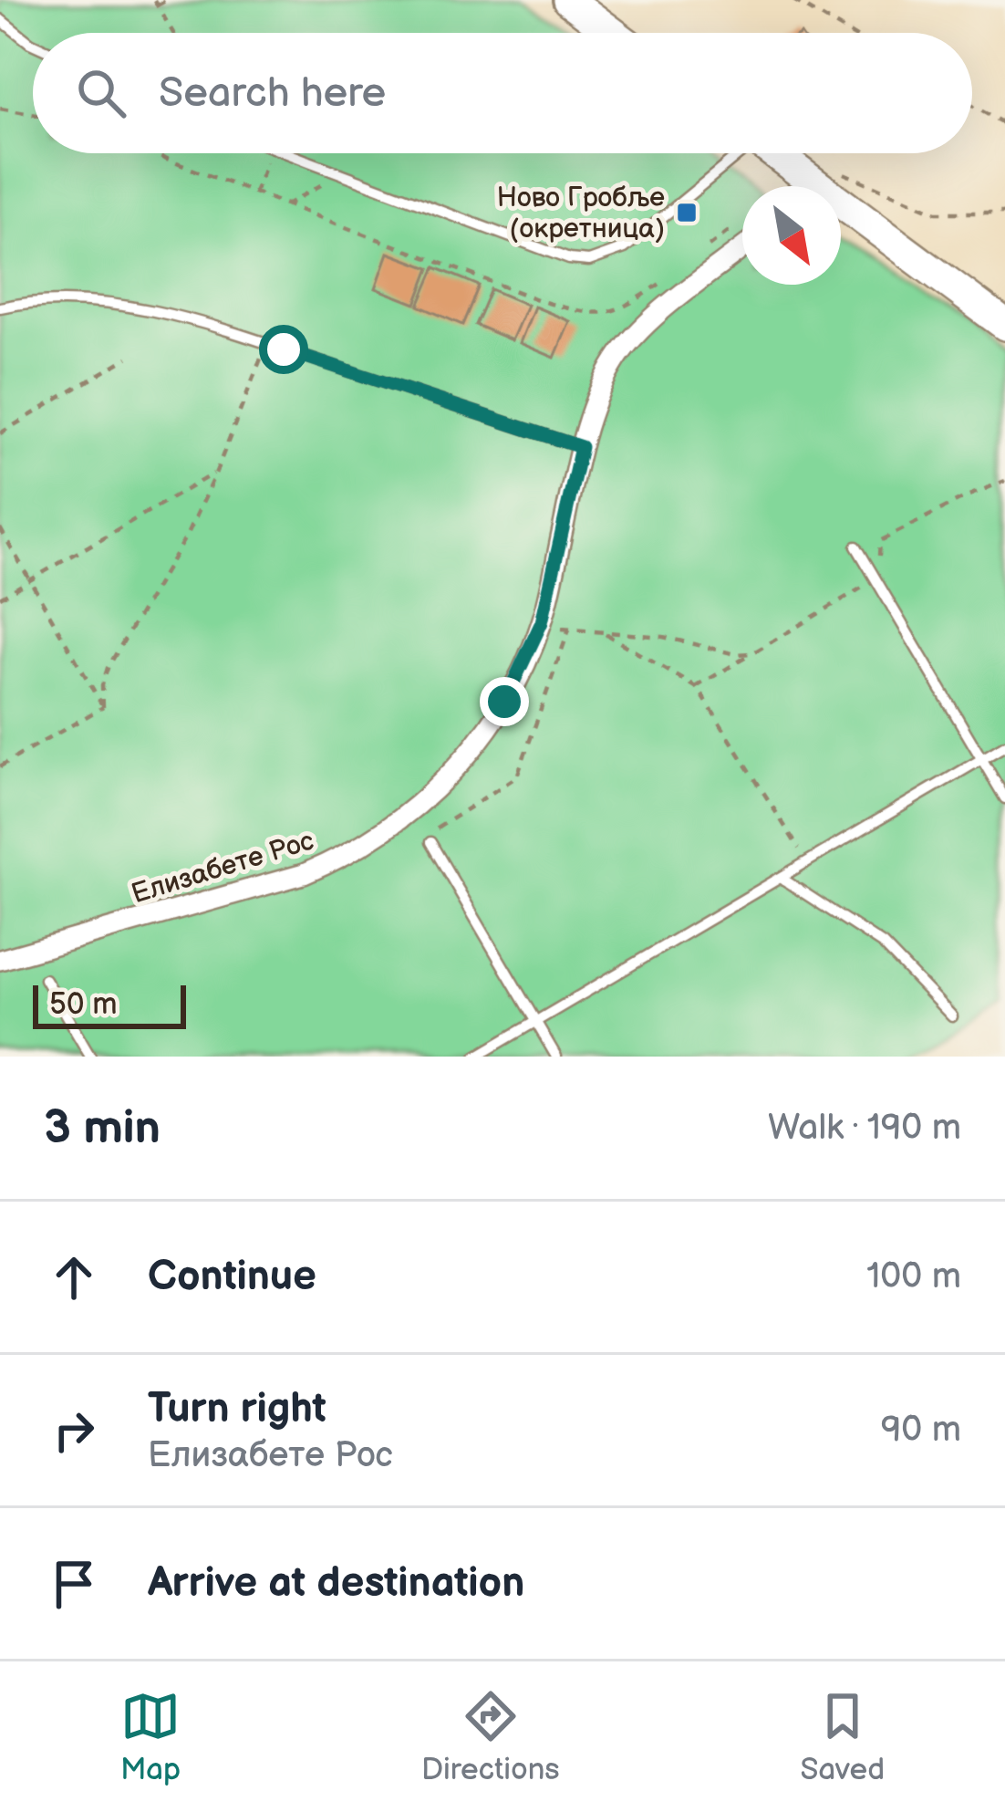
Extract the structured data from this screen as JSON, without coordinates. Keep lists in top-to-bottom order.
{
  "streets": {
    "street": ["Елизабете Рос"]
  },
  "places": {
    "transit": ["Ново Гробље (окретница)"]
  },
  "scale_bar": "50 m",
  "north": "bottom right",
  "page": {
    "search": "Search here",
    "scale": "50 m",
    "heading": ["3 min", "Walk · 190 m"],
    "list": [
      ["Continue", "100 m"],
      ["Turn right", "Елизабете Рос", "90 m"],
      "Arrive at destination"
    ],
    "nav": ["Map", "Directions", "Saved"]
  }
}
